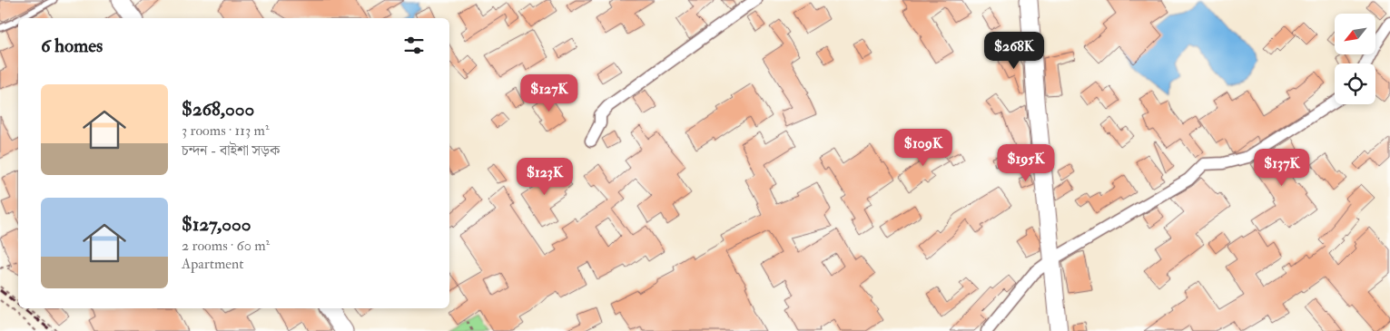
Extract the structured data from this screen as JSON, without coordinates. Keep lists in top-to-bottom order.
{
  "north": "bottom left",
  "page": {
    "heading": "6 homes",
    "price": [
      "$268K",
      "$127K",
      "$109K",
      "$195K",
      "$137K",
      "$123K"
    ],
    "list": [
      {
        "name": "$268,000",
        "note": "3 rooms · 113 m² · চন্দন - বাইশা সড়ক"
      },
      {
        "name": "$127,000",
        "note": "2 rooms · 60 m² · Apartment"
      }
    ]
  }
}
